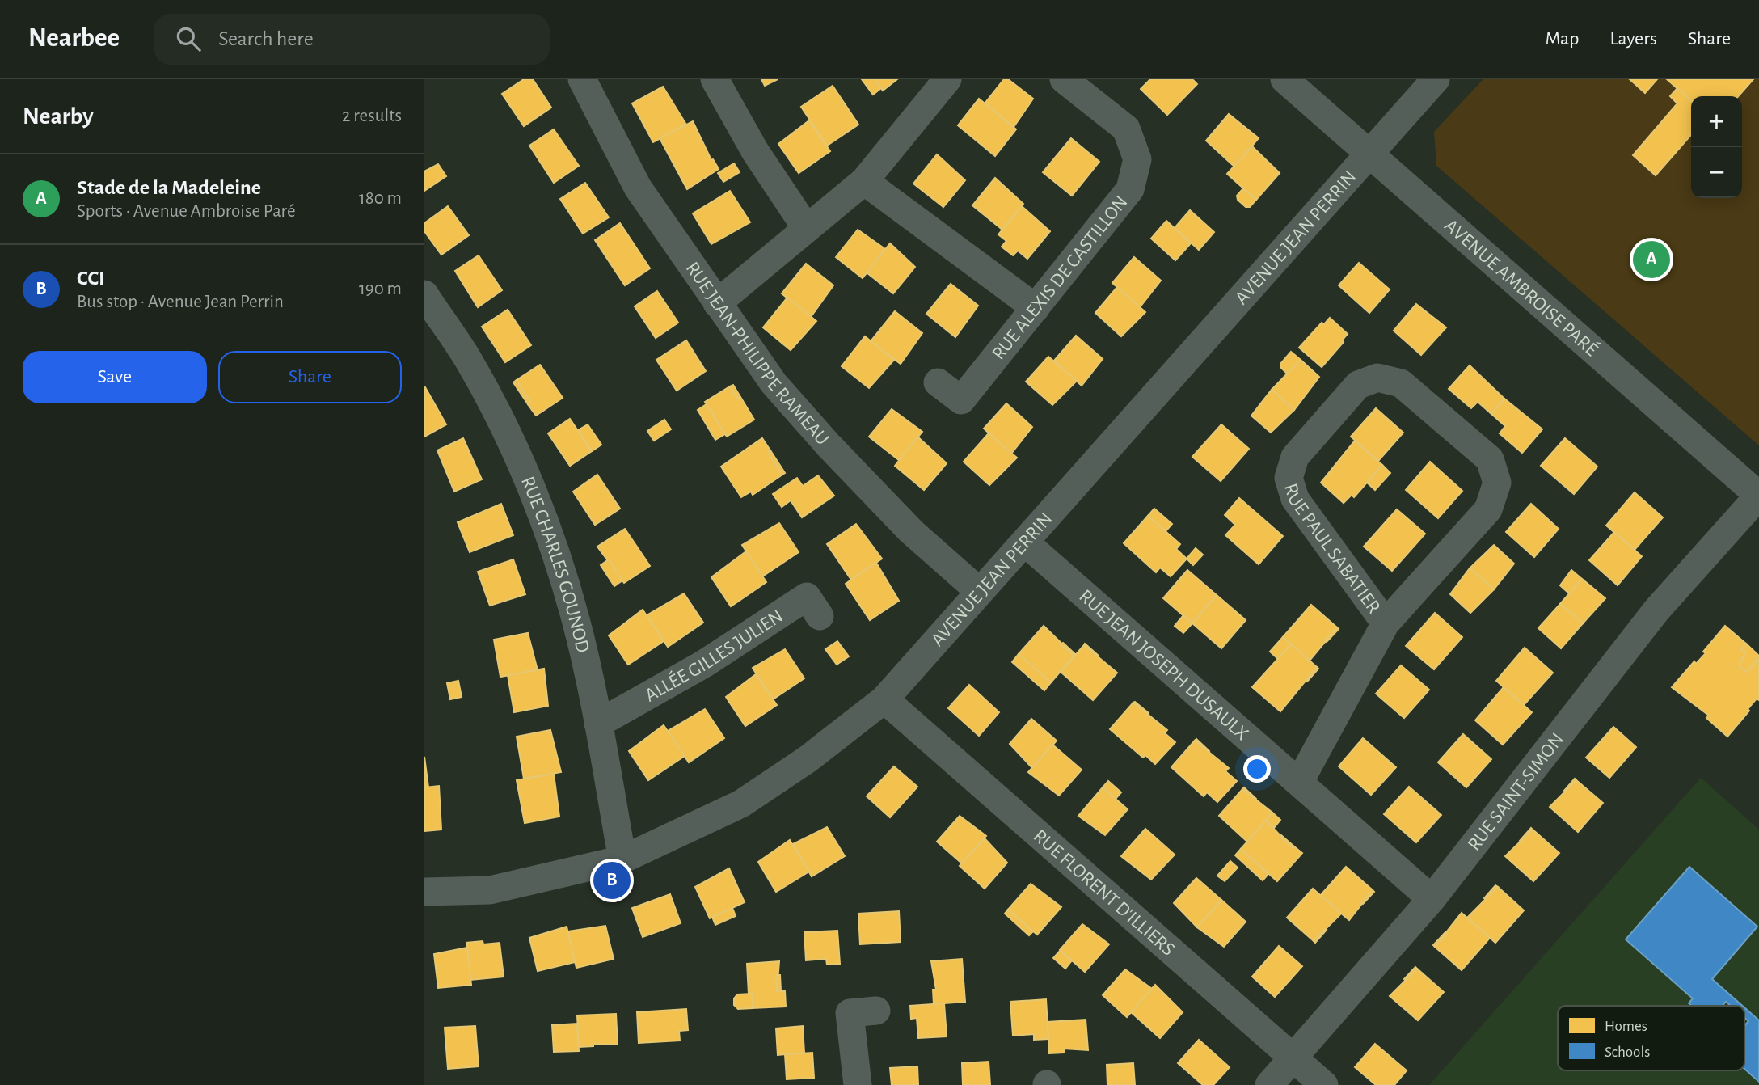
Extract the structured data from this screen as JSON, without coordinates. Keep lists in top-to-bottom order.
{
  "streets": {
    "street": [
      "AVENUE JEAN PERRIN",
      "RUE ALEXIS DE CASTILLON",
      "AVENUE AMBROISE PARÉ",
      "RUE JEAN-PHILIPPE RAMEAU",
      "RUE PAUL SABATIER",
      "RUE CHARLES GOUNOD",
      "ALLÉE GILLES JULIEN",
      "RUE JEAN JOSEPH DUSAULX",
      "RUE SAINT-SIMON",
      "RUE FLORENT D'ILLIERS"
    ]
  },
  "crossings": [
    ["AVENUE JEAN PERRIN", "AVENUE AMBROISE PARÉ"],
    ["AVENUE JEAN PERRIN", "RUE JEAN-PHILIPPE RAMEAU"],
    ["AVENUE JEAN PERRIN", "RUE CHARLES GOUNOD"],
    ["AVENUE JEAN PERRIN", "RUE JEAN JOSEPH DUSAULX"],
    ["AVENUE JEAN PERRIN", "RUE FLORENT D'ILLIERS"],
    ["AVENUE AMBROISE PARÉ", "RUE SAINT-SIMON"],
    ["RUE PAUL SABATIER", "RUE JEAN JOSEPH DUSAULX"],
    ["RUE CHARLES GOUNOD", "ALLÉE GILLES JULIEN"],
    ["RUE JEAN JOSEPH DUSAULX", "RUE SAINT-SIMON"],
    ["RUE SAINT-SIMON", "RUE FLORENT D'ILLIERS"]
  ],
  "legend": ["Homes", "Schools"],
  "page": {
    "header": "Nearbee",
    "search": "Search here",
    "nav": ["Map", "Layers", "Share"],
    "heading": ["Nearby", "2 results"],
    "map_buttons": ["+", "−"],
    "list": [
      {
        "mark": "A",
        "name": "Stade de la Madeleine",
        "note": "Sports · Avenue Ambroise Paré",
        "value": "180 m"
      },
      {
        "mark": "B",
        "name": "CCI",
        "note": "Bus stop · Avenue Jean Perrin",
        "value": "190 m"
      }
    ],
    "pins": ["A", "B"],
    "buttons": ["Save", "Share"]
  }
}
